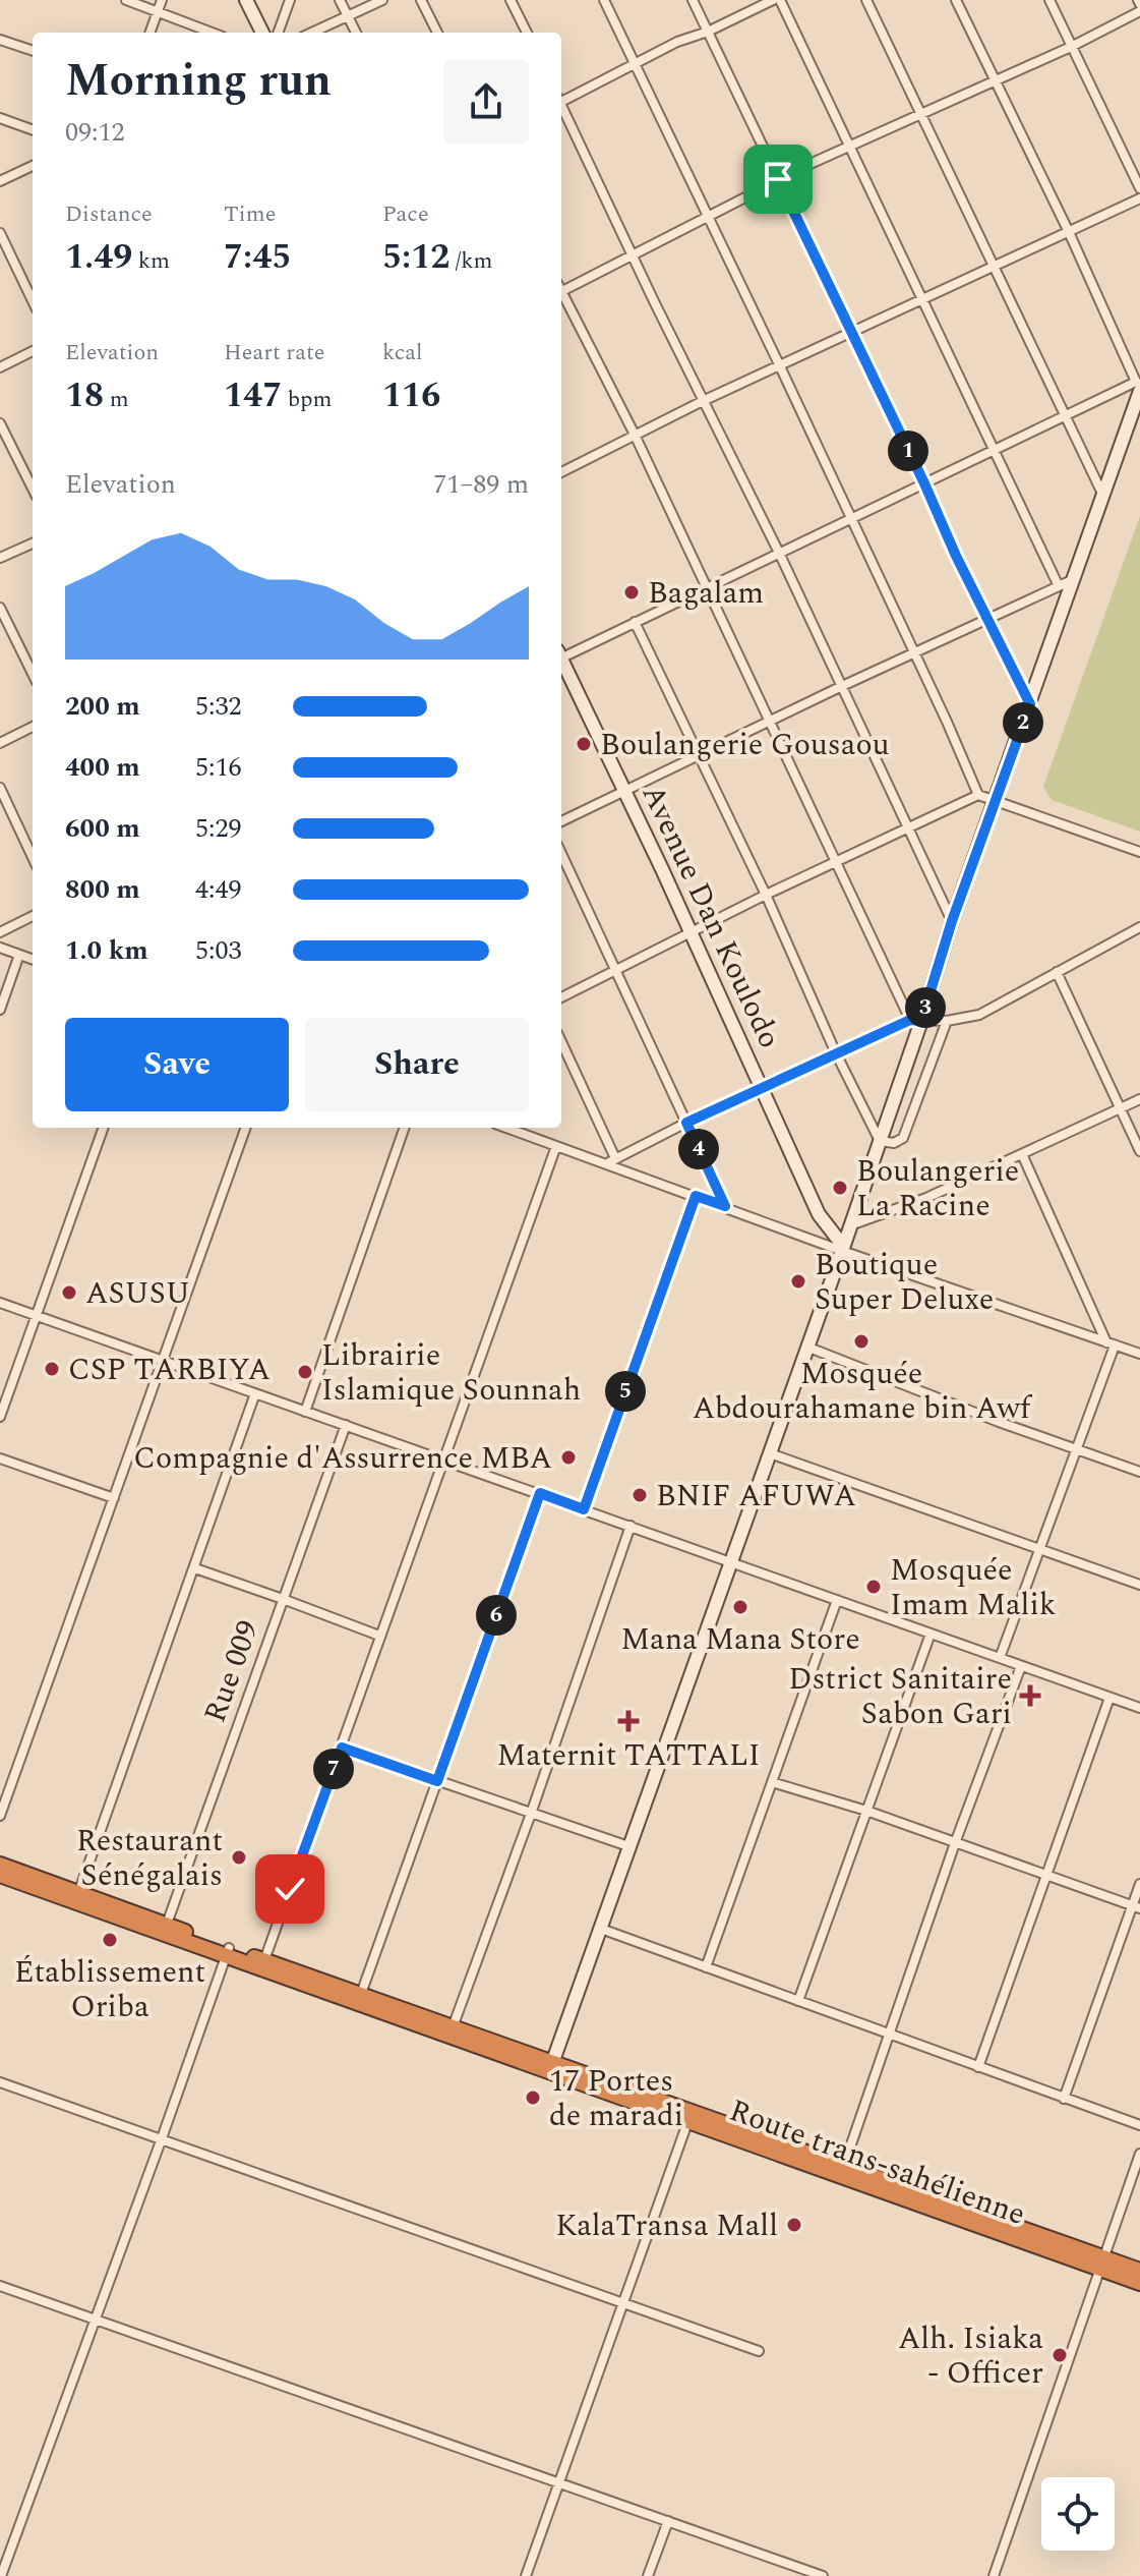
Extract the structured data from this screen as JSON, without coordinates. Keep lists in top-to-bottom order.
{
  "streets": {
    "highway": ["Route trans-sahélienne"],
    "street": ["Avenue Dan Koulodo", "Rue 009"]
  },
  "crossings": [
    ["Rue 009", "Route trans-sahélienne"]
  ],
  "places": {
    "other": [
      "Bagalam",
      "Boulangerie Gousaou",
      "Boulangerie La Racine",
      "Boutique Super Deluxe",
      "ASUSU",
      "Mosquée Abdourahamane bin Awf",
      "CSP TARBIYA",
      "Librairie Islamique Sounnah",
      "Compagnie d'Assurrence MBA",
      "BNIF AFUWA",
      "Mosquée Imam Malik",
      "Mana Mana Store",
      "Restaurant Sénégalais",
      "Établissement Oriba",
      "17 Portes de maradi",
      "KalaTransa Mall",
      "Alh. Isiaka - Officer"
    ],
    "health": ["Dstrict Sanitaire Sabon Gari", "Maternit TATTALI"]
  },
  "page": {
    "heading": ["Morning run", "09:12"],
    "stats": [
      ["Distance", "1.49 km"],
      ["Time", "7:45"],
      ["Pace", "5:12 /km"],
      ["Elevation", "18 m"],
      ["Heart rate", "147 bpm"],
      ["kcal", "116"]
    ],
    "pins": [
      "1",
      "2",
      "3",
      "4",
      "5",
      "6",
      "7"
    ],
    "chart": ["Elevation", "71–89 m"],
    "list": [
      {
        "name": "200 m",
        "note": "5:32"
      },
      {
        "name": "400 m",
        "note": "5:16"
      },
      {
        "name": "600 m",
        "note": "5:29"
      },
      {
        "name": "800 m",
        "note": "4:49"
      },
      {
        "name": "1.0 km",
        "note": "5:03"
      }
    ],
    "buttons": ["Save", "Share"]
  }
}
